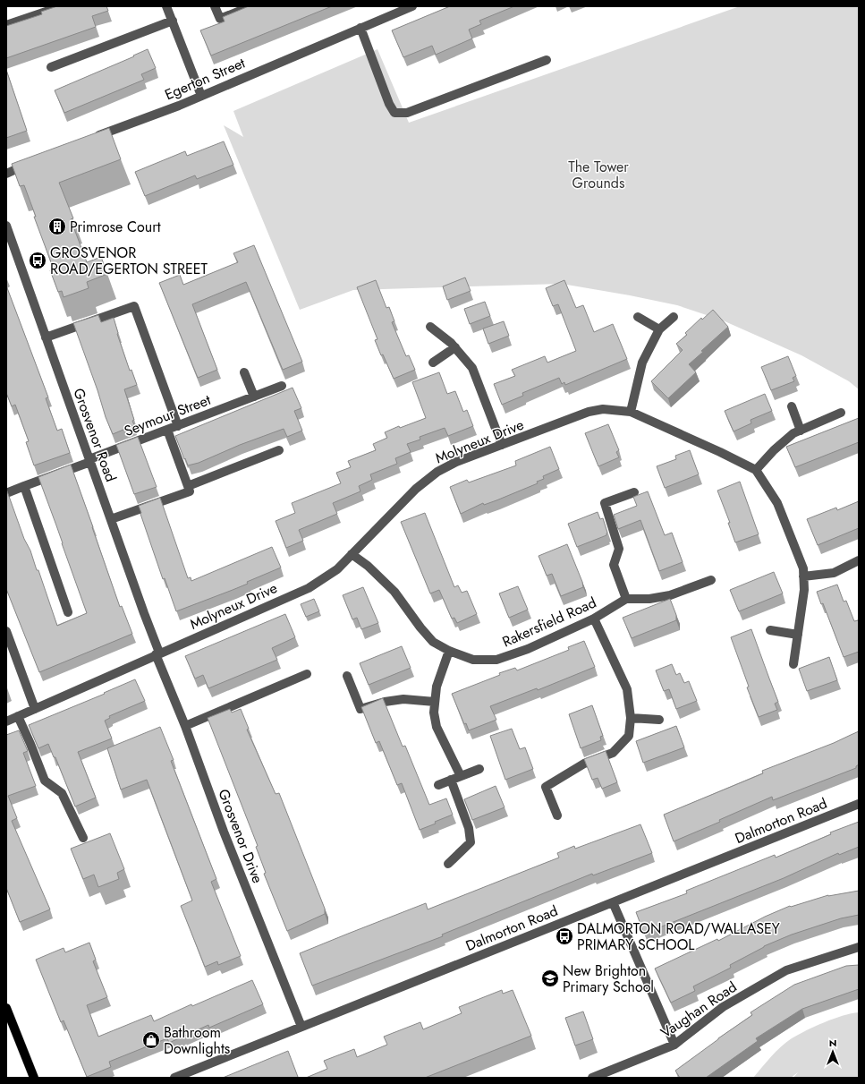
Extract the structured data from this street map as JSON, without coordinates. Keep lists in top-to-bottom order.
{
  "streets": {
    "street": [
      "Egerton Street",
      "Seymour Street",
      "Grosvenor Road",
      "Molyneux Drive",
      "Rakersfield Road",
      "Dalmorton Road",
      "Grosvenor Drive",
      "Vaughan Road"
    ]
  },
  "crossings": [
    ["Seymour Street", "Grosvenor Road"],
    ["Grosvenor Road", "Molyneux Drive"],
    ["Grosvenor Road", "Grosvenor Drive"],
    ["Molyneux Drive", "Rakersfield Road"],
    ["Molyneux Drive", "Grosvenor Drive"],
    ["Dalmorton Road", "Grosvenor Drive"]
  ],
  "parks": ["The Tower Grounds"],
  "places": {
    "building": ["Primrose Court"],
    "bus stop": ["GROSVENOR ROAD/EGERTON STREET", "DALMORTON ROAD/WALLASEY PRIMARY SCHOOL"],
    "school or university": ["New Brighton Primary School"],
    "shop": ["Bathroom Downlights"]
  },
  "north": "top"
}
